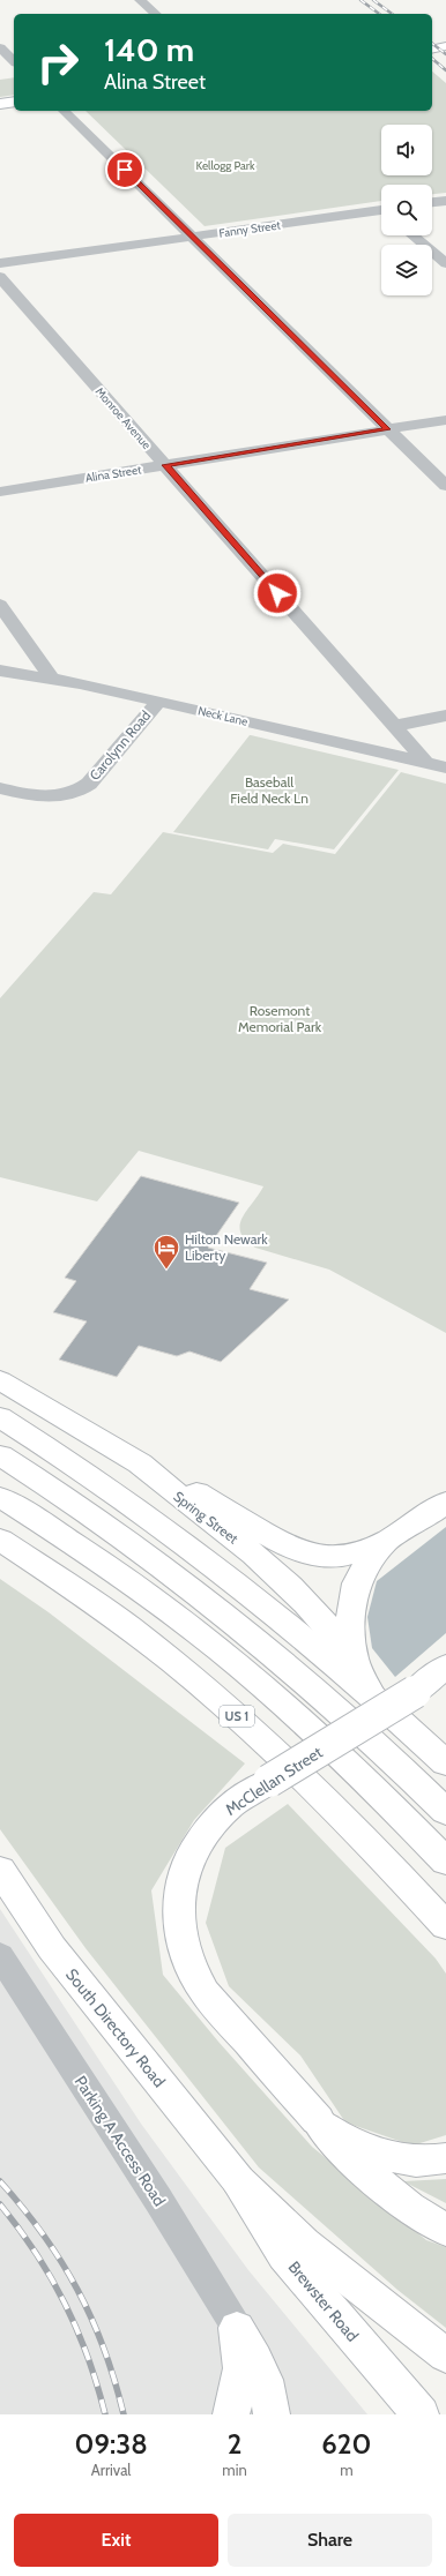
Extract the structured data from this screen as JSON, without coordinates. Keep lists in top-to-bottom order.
{
  "streets": {
    "main road": [
      "Spring Street",
      "US 1",
      "McClellan Street",
      "South Directory Road",
      "Parking A Access Road",
      "Brewster Road"
    ],
    "street": [
      "Fanny Street",
      "Monroe Avenue",
      "Alina Street",
      "Neck Lane",
      "Carolynn Road"
    ]
  },
  "crossings": [
    ["Monroe Avenue", "Alina Street"],
    ["Monroe Avenue", "Neck Lane"],
    ["Neck Lane", "Carolynn Road"],
    ["South Directory Road", "Brewster Road"]
  ],
  "parks": ["Kellogg Park", "Baseball Field Neck Ln", "Rosemont Memorial Park"],
  "places": {
    "hotel": ["Hilton Newark Liberty"]
  },
  "page": {
    "turn": ["140 m", "Alina Street"],
    "eta": [
      "09:38",
      "Arrival",
      "2",
      "min",
      "620",
      "m"
    ],
    "buttons": ["Exit", "Share"]
  }
}
